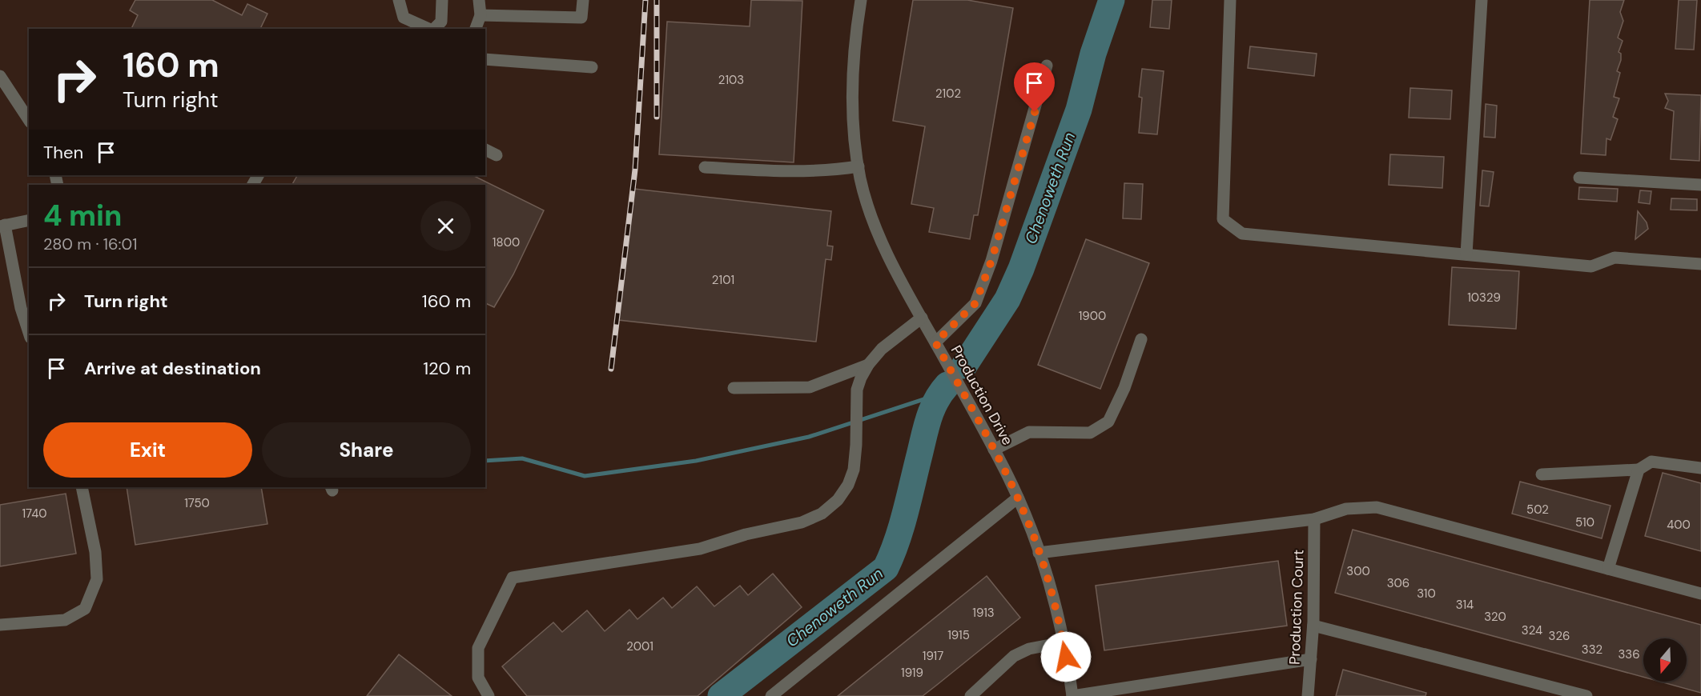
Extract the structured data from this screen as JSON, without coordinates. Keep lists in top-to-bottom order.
{
  "streets": {
    "street": ["Production Drive", "Production Court"]
  },
  "water": ["Chenoweth Run"],
  "house_numbers": [
    "2103",
    "2102",
    "1800",
    "2101",
    "10329",
    "1900",
    "1750",
    "502",
    "1740",
    "510",
    "400",
    "300",
    "306",
    "310",
    "314",
    "1913",
    "320",
    "324",
    "1915",
    "326",
    "2001",
    "332",
    "336",
    "1917",
    "1919"
  ],
  "north": "bottom",
  "page": {
    "turn": ["160 m", "Turn right"],
    "then": "Then",
    "heading": ["4 min", "280 m · 16:01"],
    "list": [
      {
        "name": "Turn right",
        "value": "160 m"
      },
      {
        "name": "Arrive at destination",
        "value": "120 m"
      }
    ],
    "buttons": ["Exit", "Share"]
  }
}
